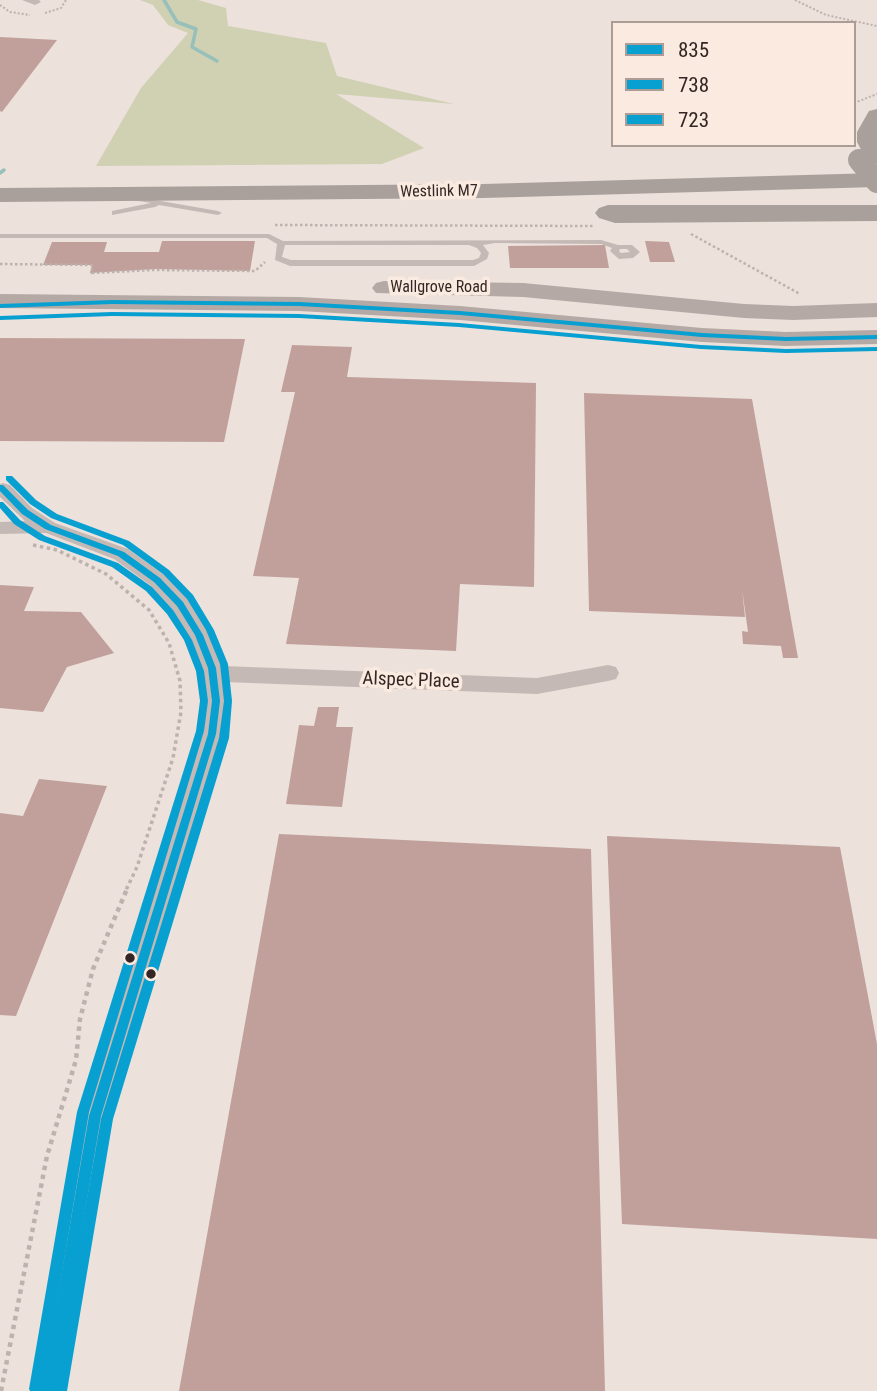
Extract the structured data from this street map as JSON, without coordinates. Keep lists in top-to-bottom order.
{
  "streets": {
    "highway": ["Westlink M7"],
    "main road": ["Wallgrove Road"],
    "street": ["Alspec Place"]
  },
  "lines": ["transit line 835", "transit line 738", "transit line 723"],
  "legend": ["835", "738", "723"]
}
